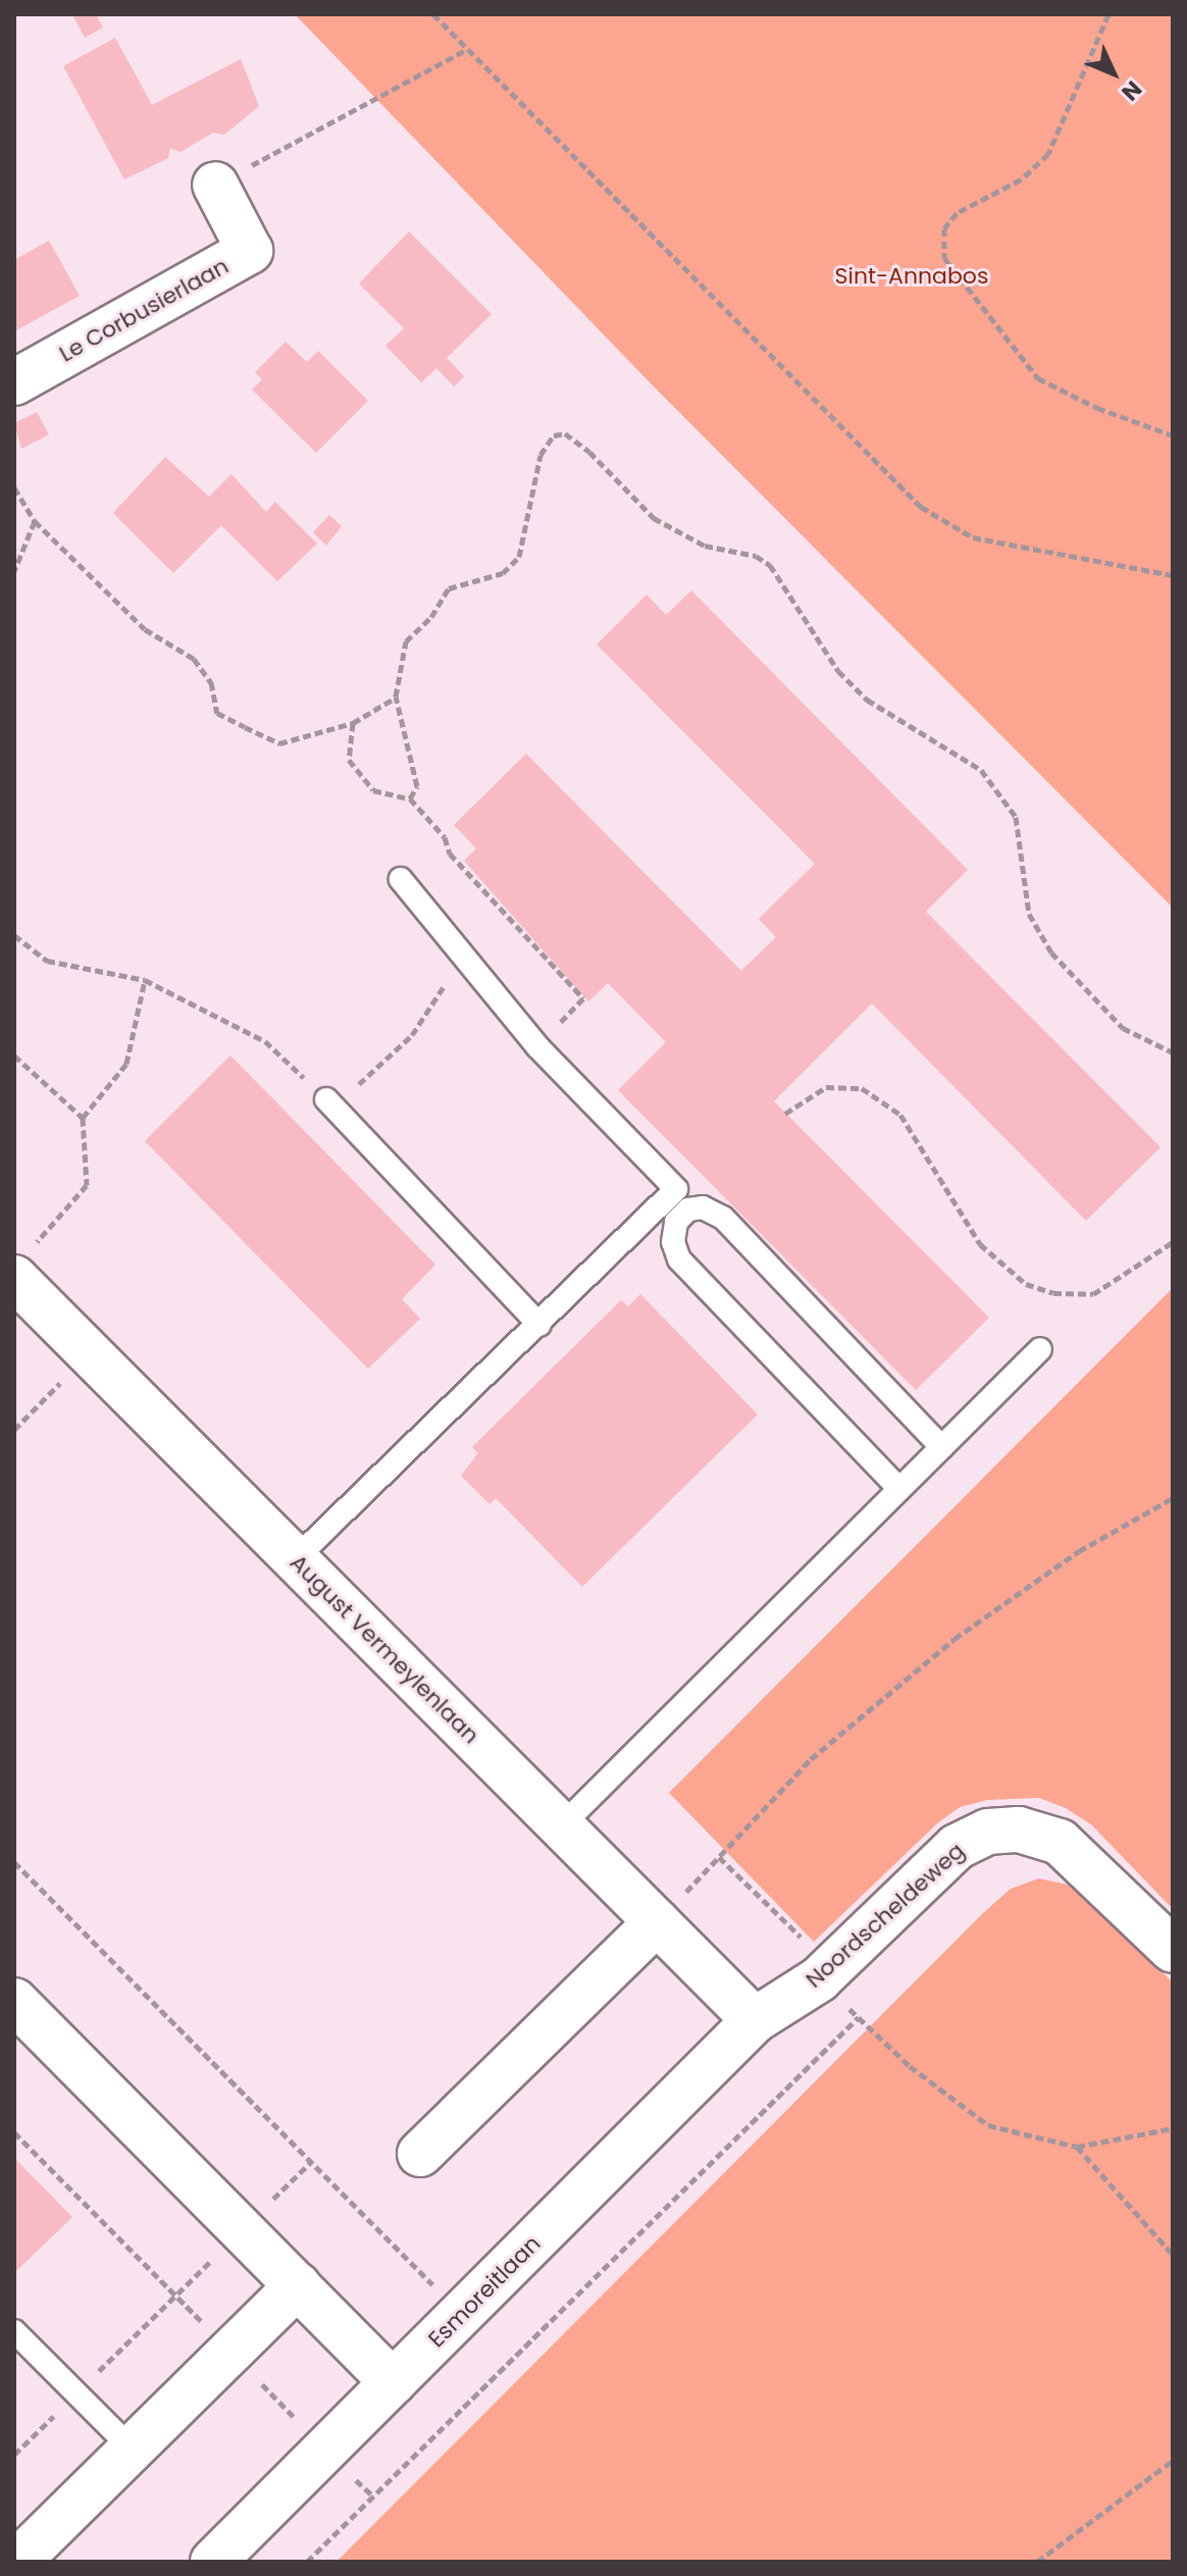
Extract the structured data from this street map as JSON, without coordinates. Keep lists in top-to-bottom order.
{
  "streets": {
    "street": [
      "Le Corbusierlaan",
      "August Vermeylenlaan",
      "Noordscheldeweg",
      "Esmoreitlaan"
    ]
  },
  "crossings": [
    ["August Vermeylenlaan", "Noordscheldeweg"],
    ["August Vermeylenlaan", "Esmoreitlaan"],
    ["Noordscheldeweg", "Esmoreitlaan"]
  ],
  "parks": ["Sint-Annabos"],
  "north": "bottom right"
}
